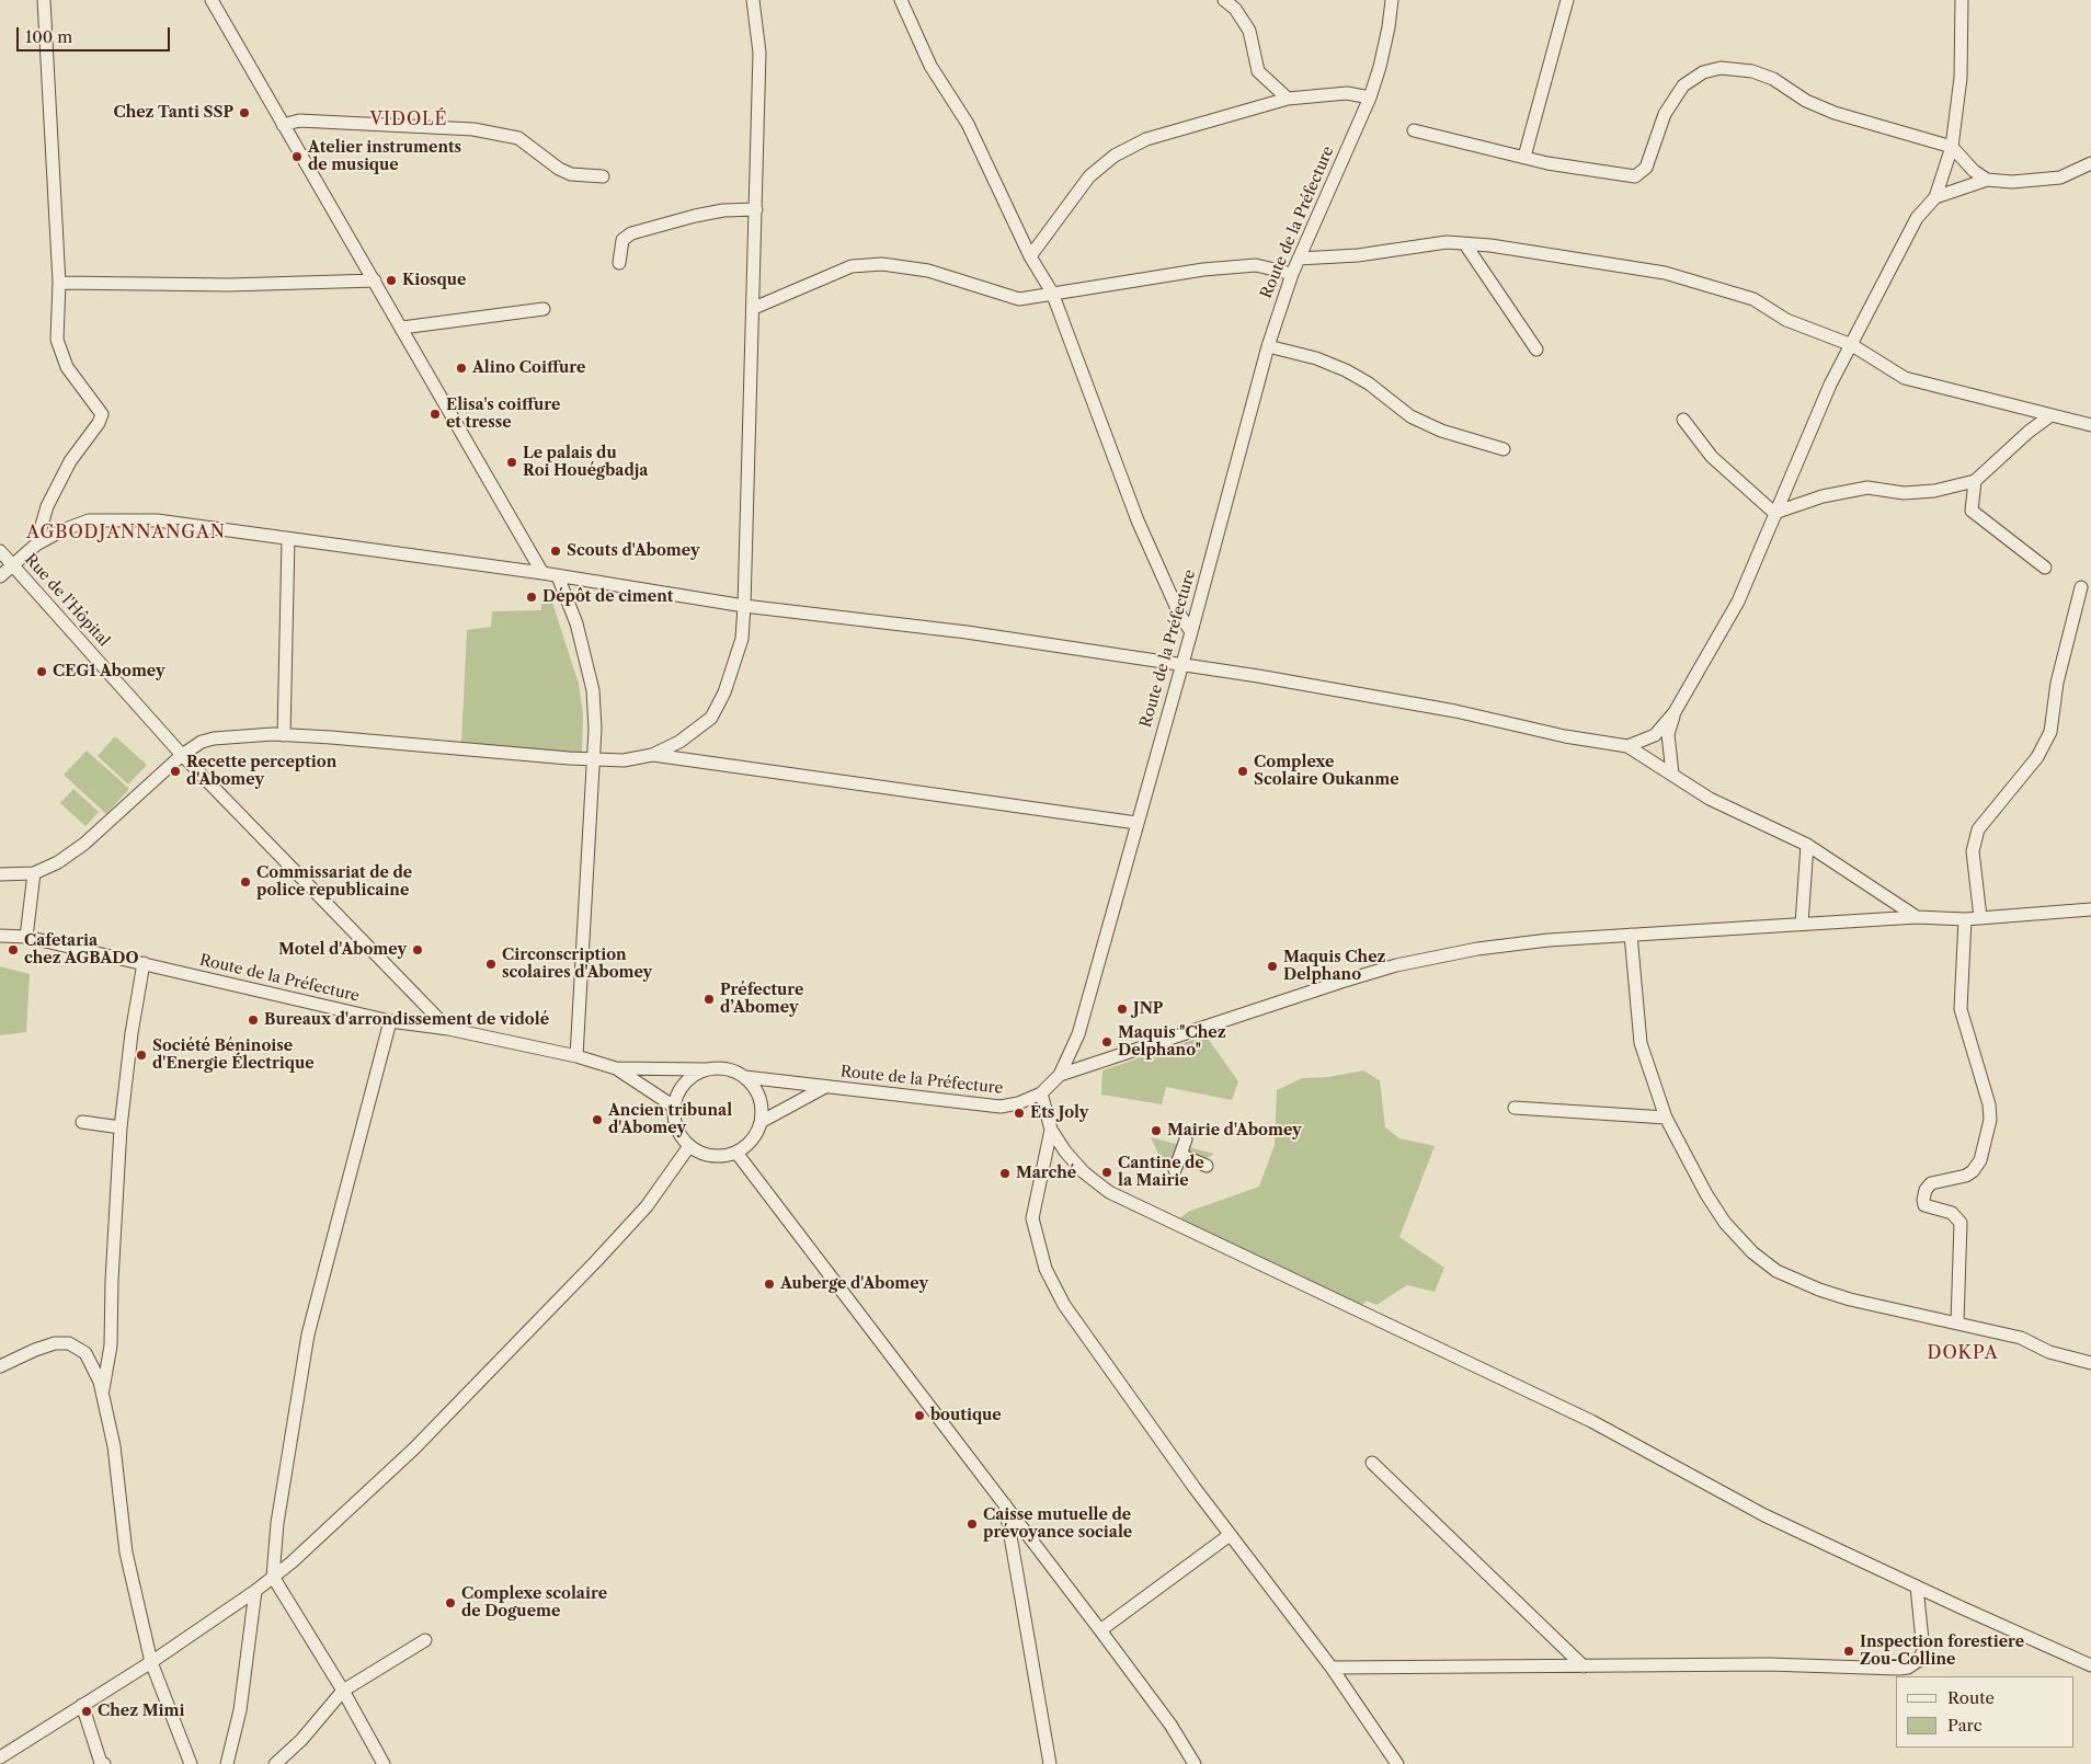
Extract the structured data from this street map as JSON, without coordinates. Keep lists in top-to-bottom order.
{
  "streets": {
    "street": ["Route de la Préfecture", "Rue de l'Hôpital"]
  },
  "crossings": [
    ["Route de la Préfecture", "Rue de l'Hôpital"]
  ],
  "districts": ["VIDOLÉ", "AGBODJANNANGAN", "DOKPA"],
  "places": [
    "Chez Tanti SSP",
    "Atelier instruments de musique",
    "Kiosque",
    "Alino Coiffure",
    "Elisa's coiffure et tresse",
    "Le palais du Roi Houégbadja",
    "Scouts d'Abomey",
    "Dépôt de ciment",
    "CEG1 Abomey",
    "Recette perception d'Abomey",
    "Complexe Scolaire Oukanme",
    "Commissariat de de police republicaine",
    "Cafetaria chez AGBADO",
    "Motel d'Abomey",
    "Circonscription scolaires d'Abomey",
    "Maquis Chez Delphano",
    "Préfecture d’Abomey",
    "JNP",
    "Bureaux d'arrondissement de vidolé",
    "Maquis \"Chez Delphano\"",
    "Société Béninoise d'Energie Électrique",
    "Ets Joly",
    "Ancien tribunal d'Abomey",
    "Mairie d'Abomey",
    "Cantine de la Mairie",
    "Marché",
    "Auberge d'Abomey",
    "boutique",
    "Caisse mutuelle de prévoyance sociale",
    "Complexe scolaire de Dogueme",
    "Inspection forestiere Zou-Colline",
    "Chez Mimi"
  ],
  "legend": ["Route", "Parc"],
  "scale_bar": "100 m"
}
